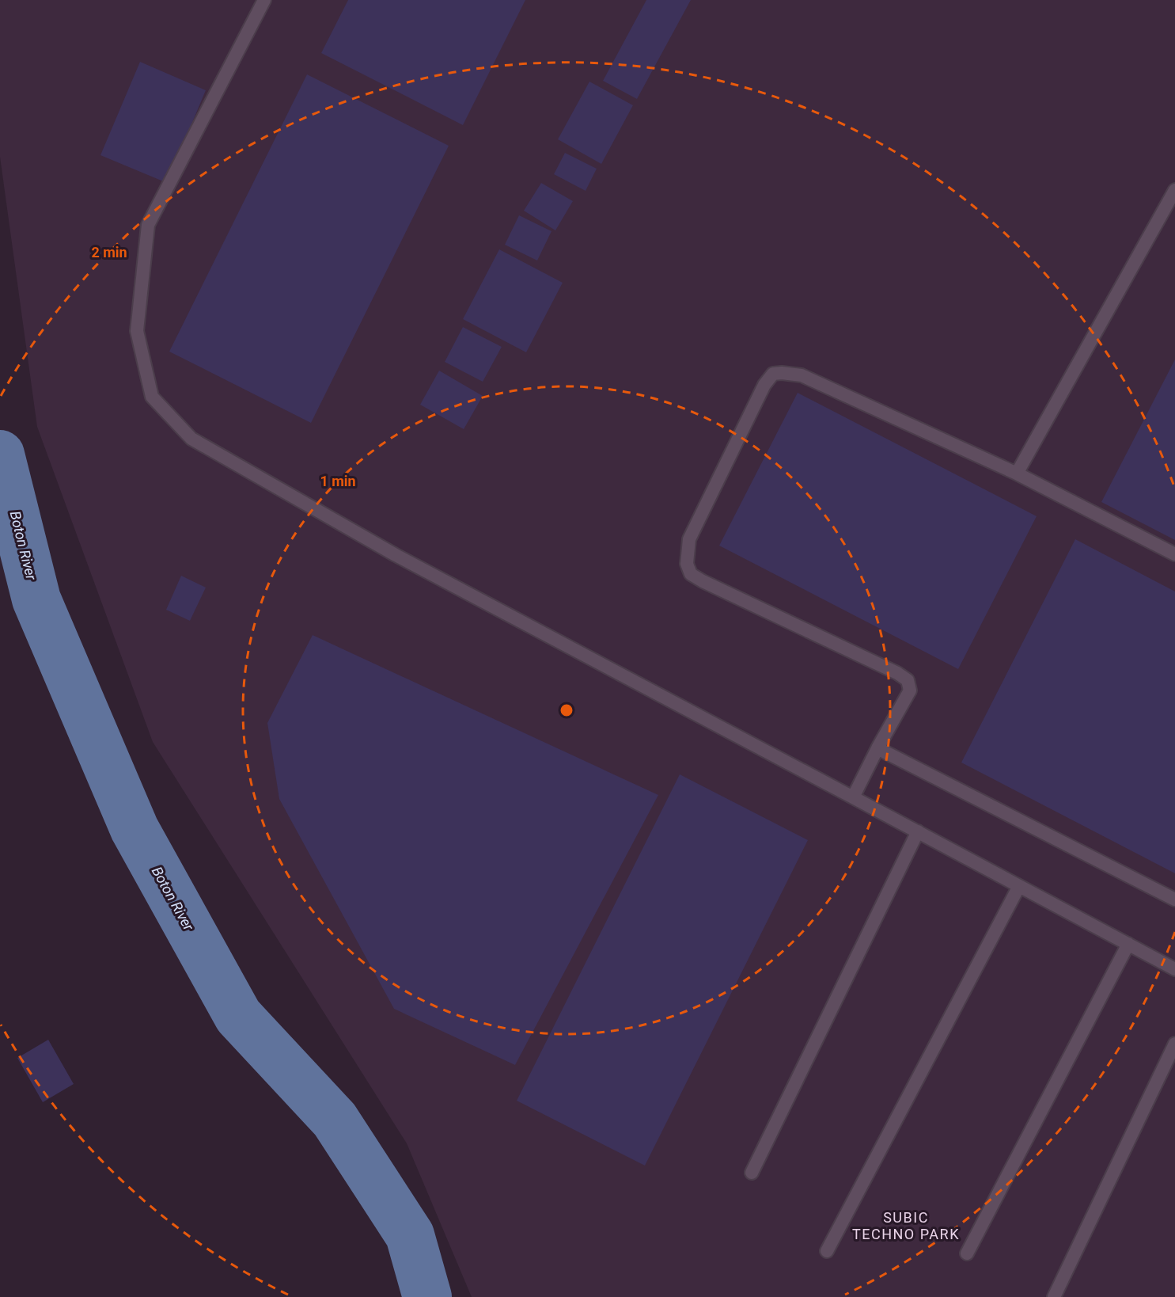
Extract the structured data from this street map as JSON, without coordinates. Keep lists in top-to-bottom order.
{
  "districts": ["SUBIC TECHNO PARK"],
  "water": ["Boton River"],
  "rings": ["2 min", "1 min"]
}
